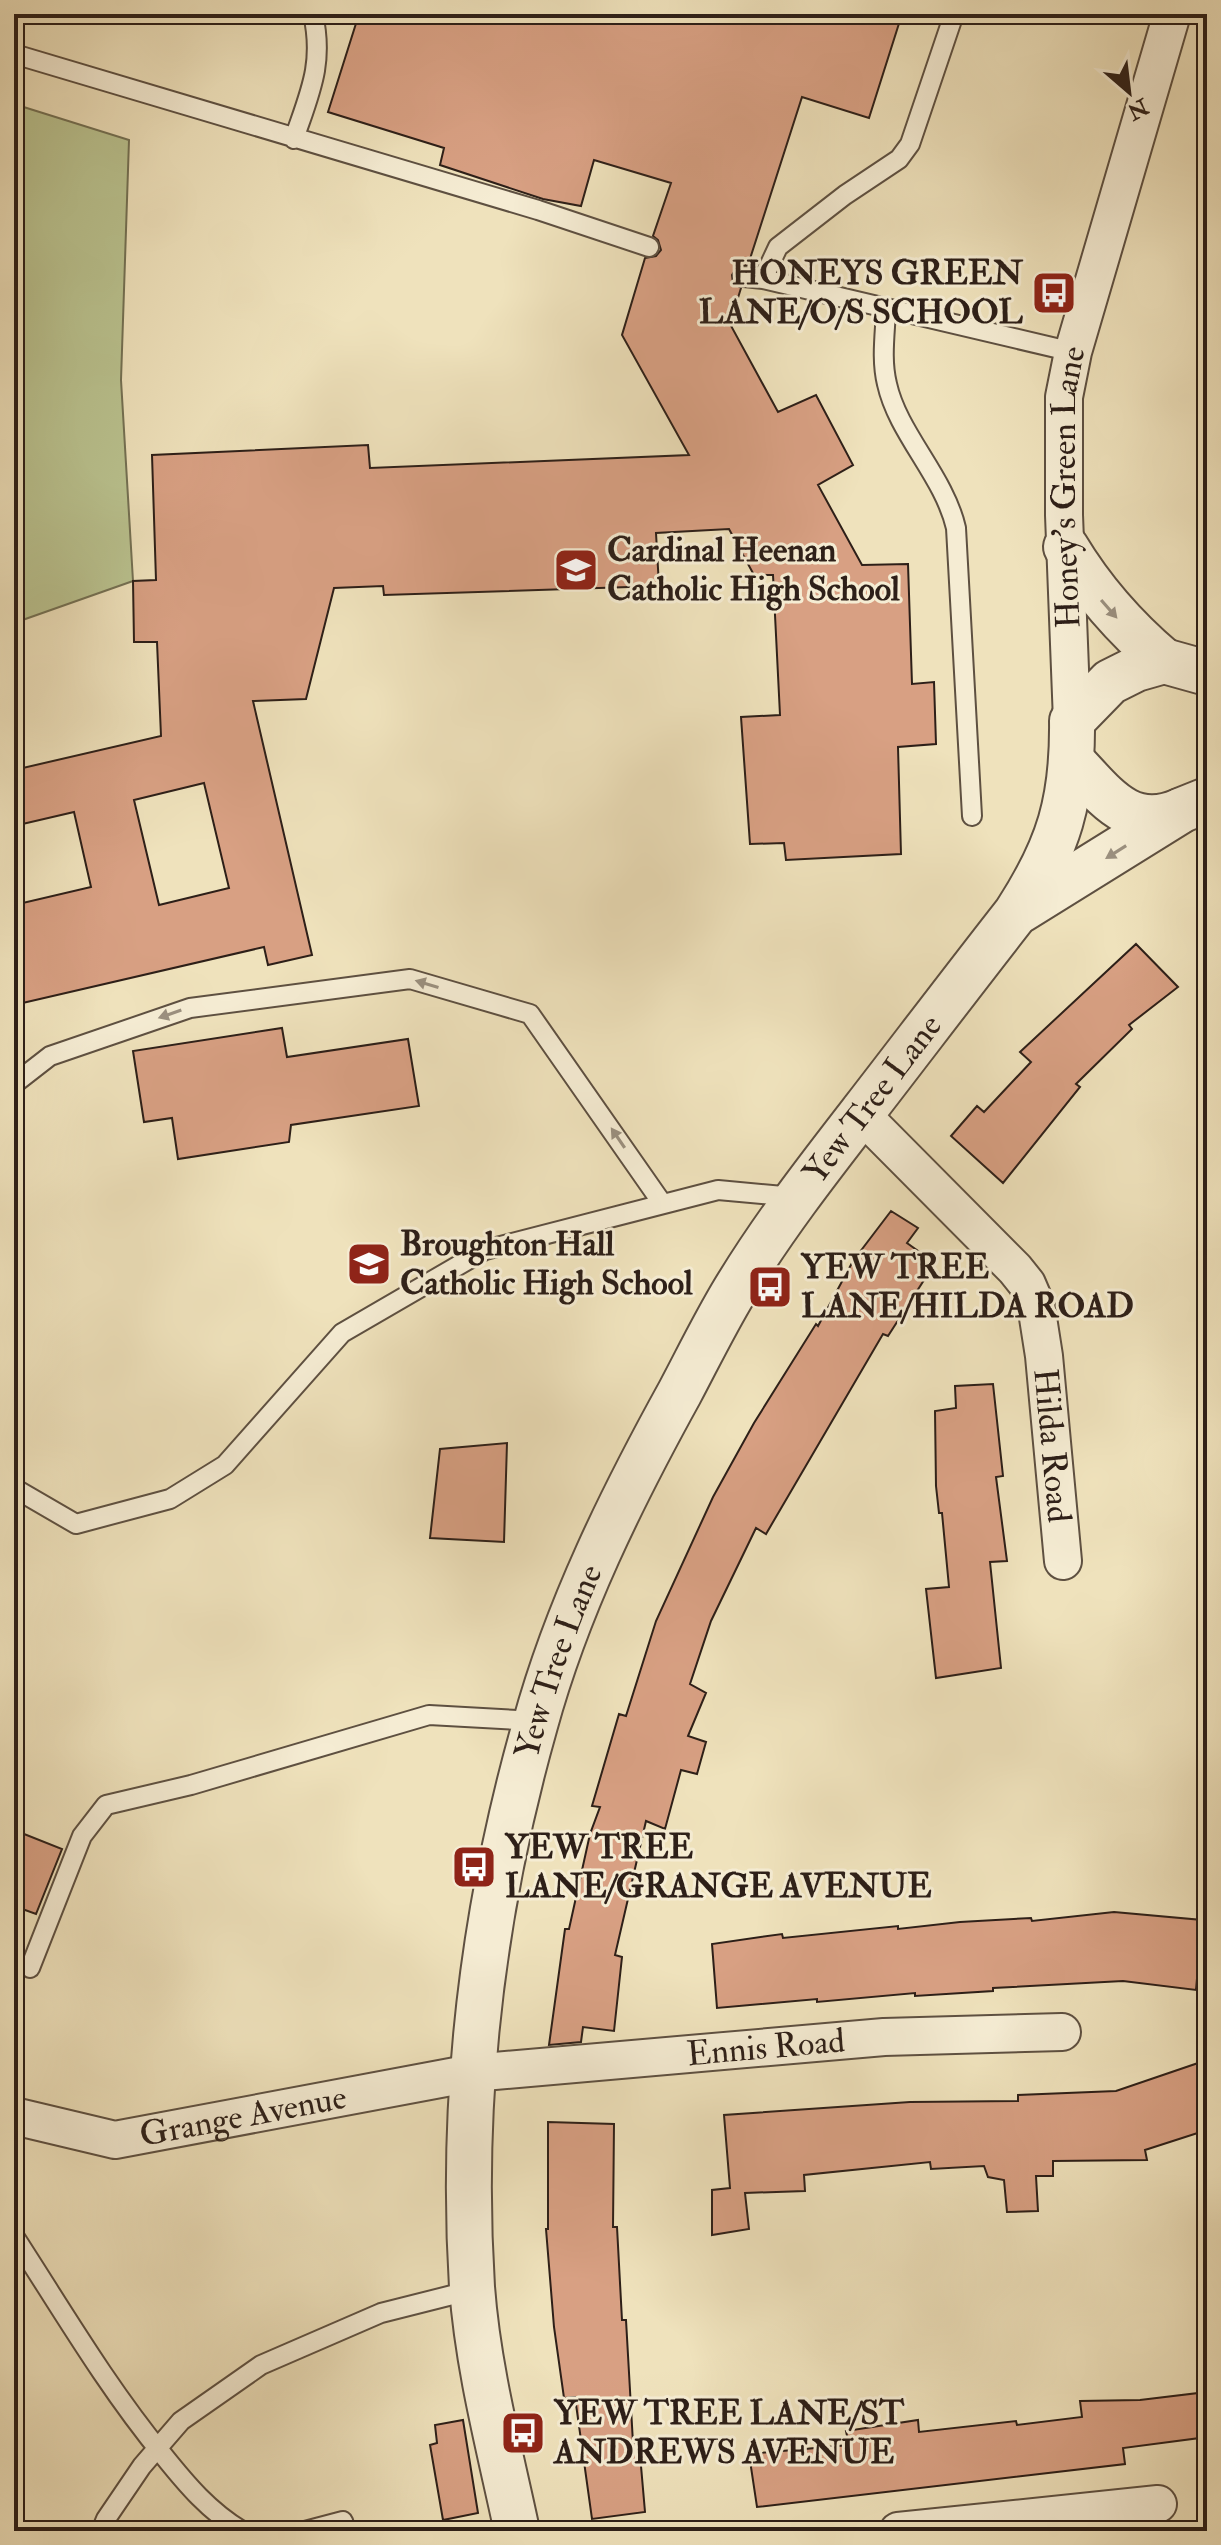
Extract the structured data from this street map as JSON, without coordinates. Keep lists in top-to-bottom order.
{
  "streets": {
    "street": [
      "Honey's Green Lane",
      "Yew Tree Lane",
      "Hilda Road",
      "Ennis Road",
      "Grange Avenue"
    ]
  },
  "crossings": [
    ["Honey's Green Lane", "Yew Tree Lane"],
    ["Yew Tree Lane", "Hilda Road"],
    ["Yew Tree Lane", "Ennis Road"],
    ["Yew Tree Lane", "Grange Avenue"],
    ["Ennis Road", "Grange Avenue"]
  ],
  "places": {
    "bus stop": [
      "HONEYS GREEN LANE/O/S SCHOOL",
      "YEW TREE LANE/HILDA ROAD",
      "YEW TREE LANE/GRANGE AVENUE",
      "YEW TREE LANE/ST ANDREWS AVENUE"
    ],
    "school or university": ["Cardinal Heenan Catholic High School", "Broughton Hall Catholic High School"]
  },
  "north": "bottom right"
}
